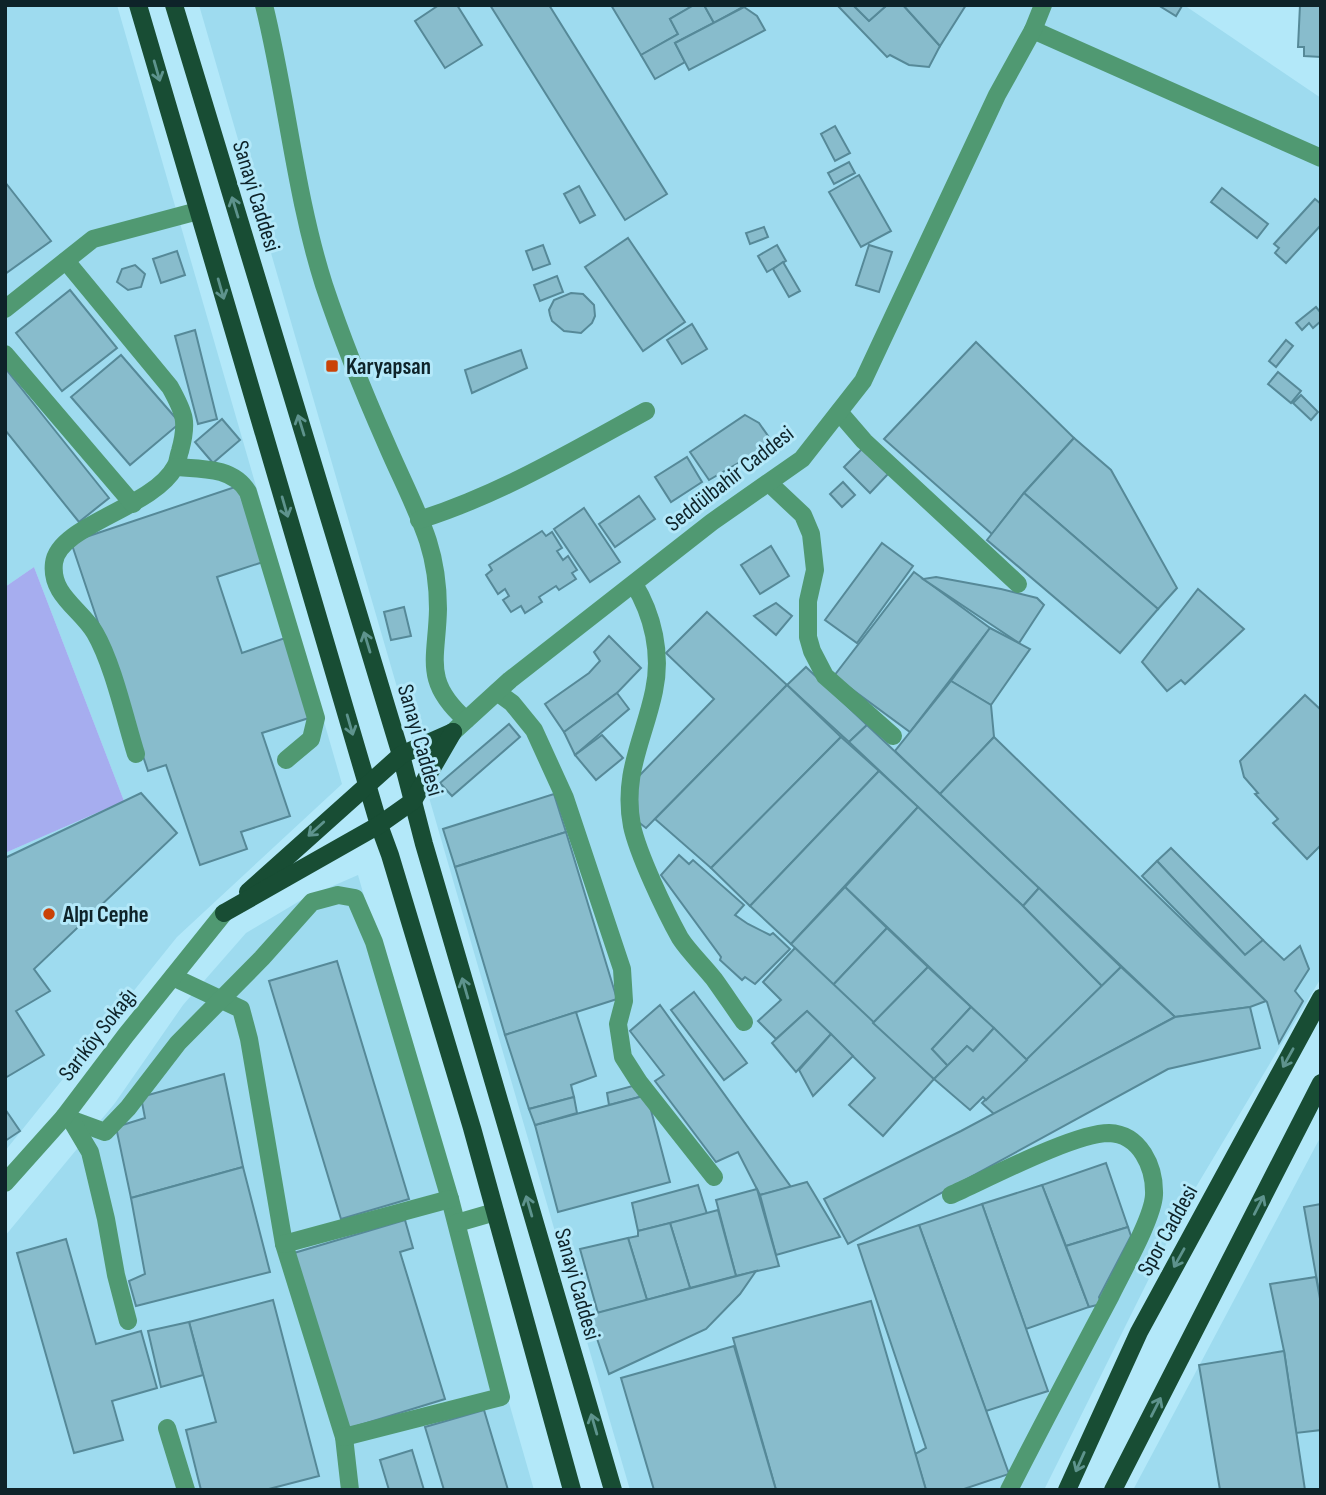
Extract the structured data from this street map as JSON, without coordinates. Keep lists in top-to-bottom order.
{
  "streets": {
    "main road": ["Sanayi Caddesi", "Spor Caddesi"],
    "street": ["Seddülbahir Caddesi", "Sarıköy Sokağı"]
  },
  "places": {
    "transit": ["Karyapsan"],
    "other": ["Alpı Cephe"]
  }
}
